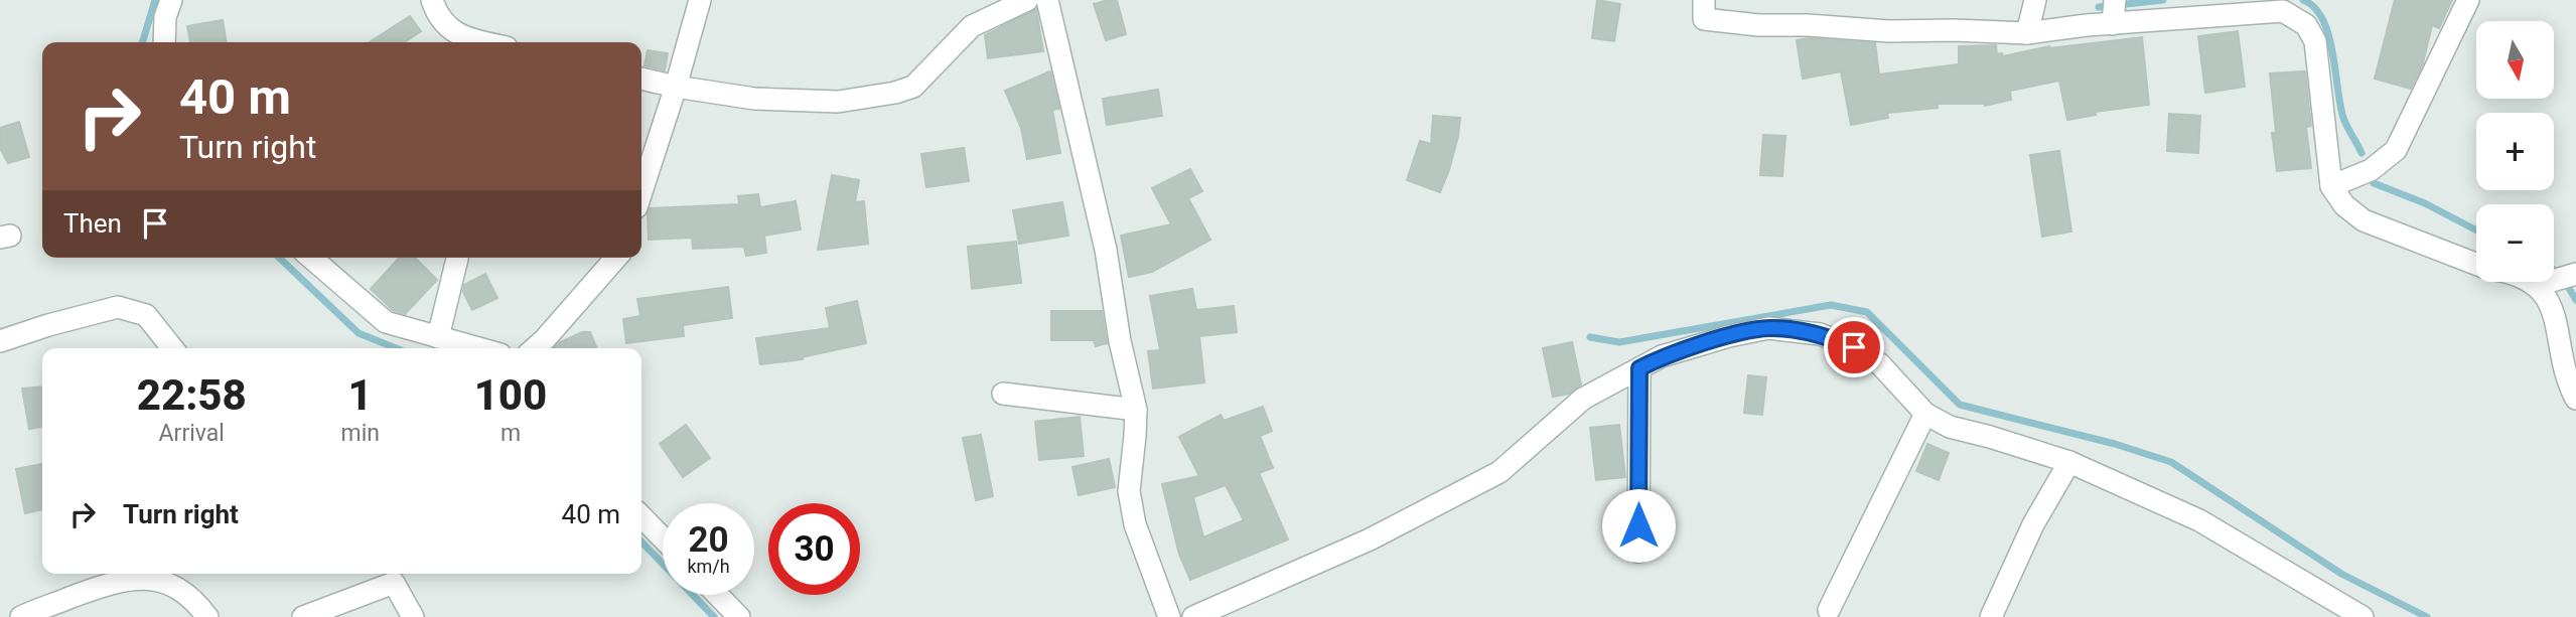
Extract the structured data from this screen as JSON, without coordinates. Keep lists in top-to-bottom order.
{
  "north": "bottom",
  "page": {
    "map_buttons": ["+", "−"],
    "turn": ["40 m", "Turn right"],
    "then": "Then",
    "eta": [
      "22:58",
      "Arrival",
      "1",
      "min",
      "100",
      "m"
    ],
    "list": [
      {
        "name": "Turn right",
        "value": "40 m"
      }
    ],
    "speed": "20 km/h",
    "limit": "30"
  }
}
